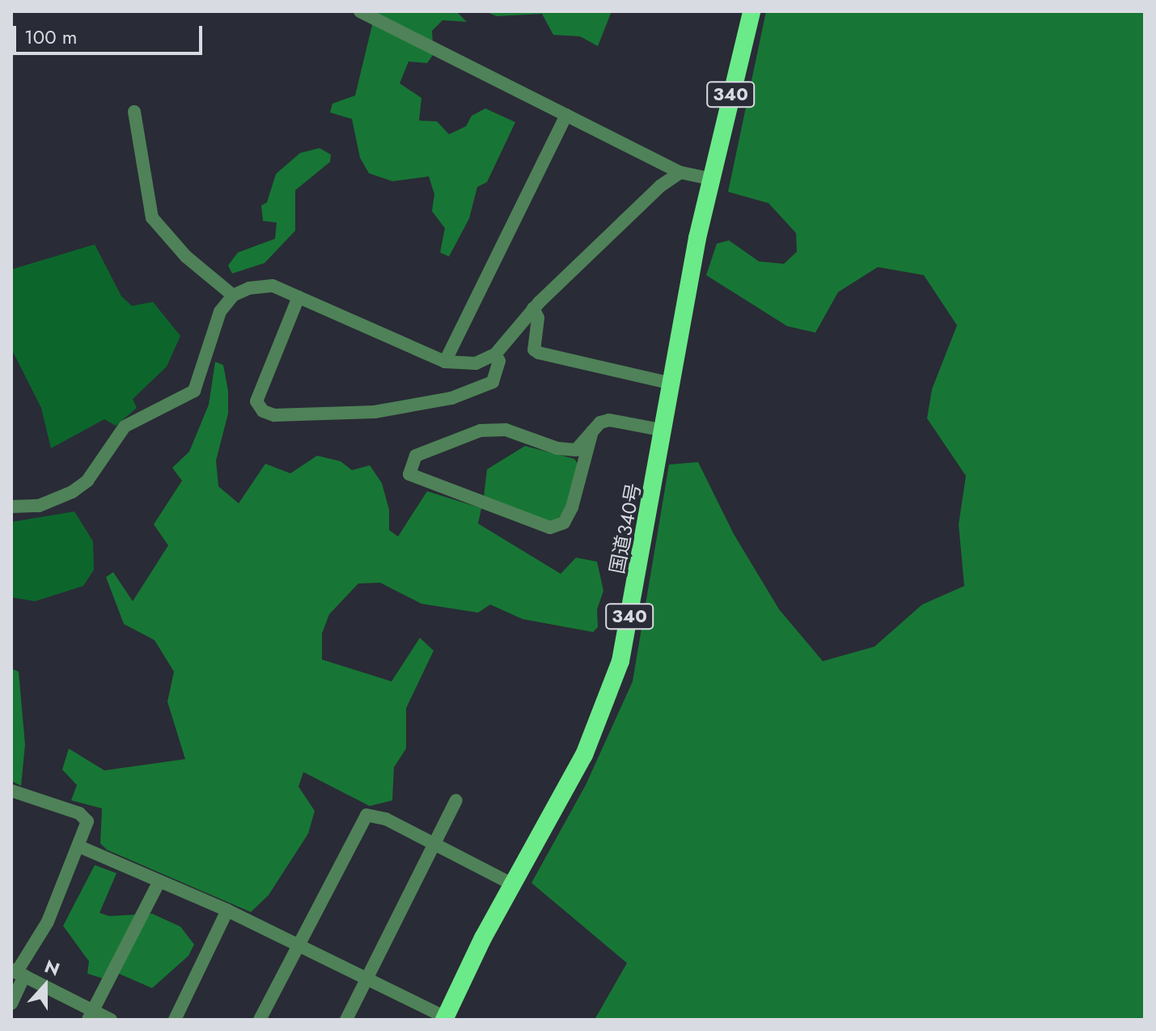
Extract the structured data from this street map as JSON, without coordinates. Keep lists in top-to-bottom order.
{
  "streets": {
    "highway": ["340", "国道340号"]
  },
  "scale_bar": "100 m",
  "north": "top"
}
